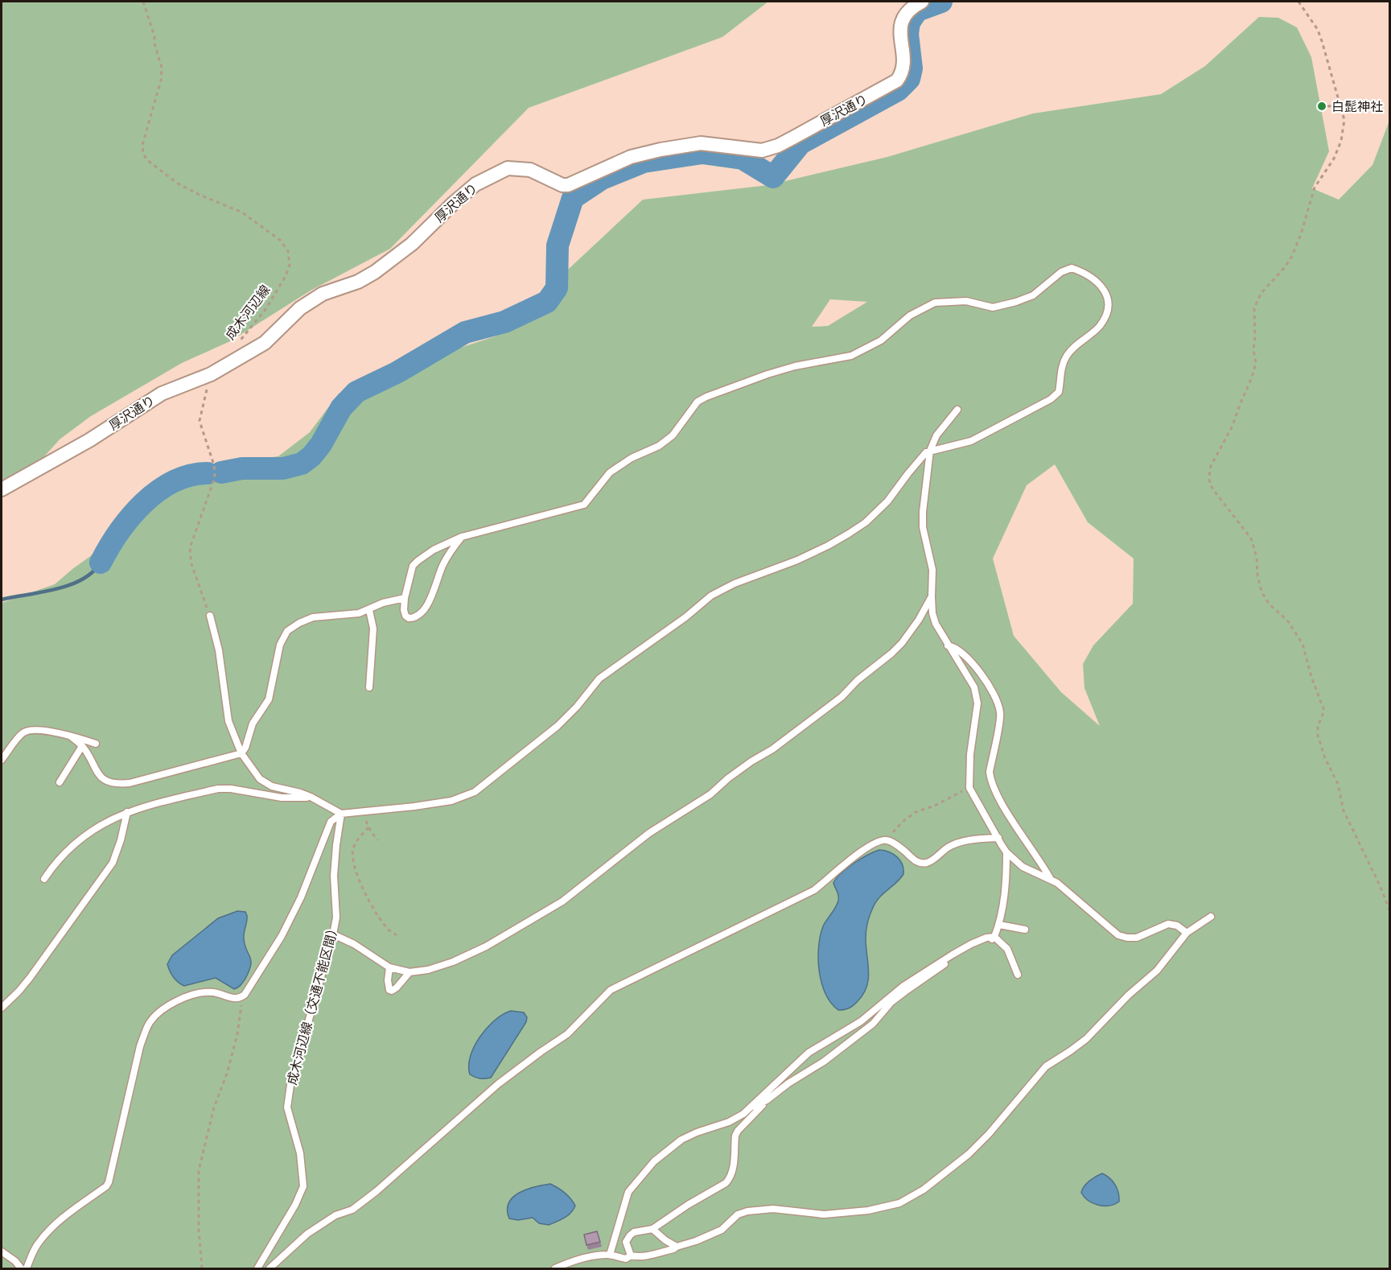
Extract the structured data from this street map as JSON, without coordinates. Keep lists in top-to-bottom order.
{
  "streets": {
    "street": ["厚沢通り"],
    "lane": ["成木河辺線（交通不能区間）"],
    "path": ["成木河辺線"]
  },
  "places": ["白髭神社"]
}
